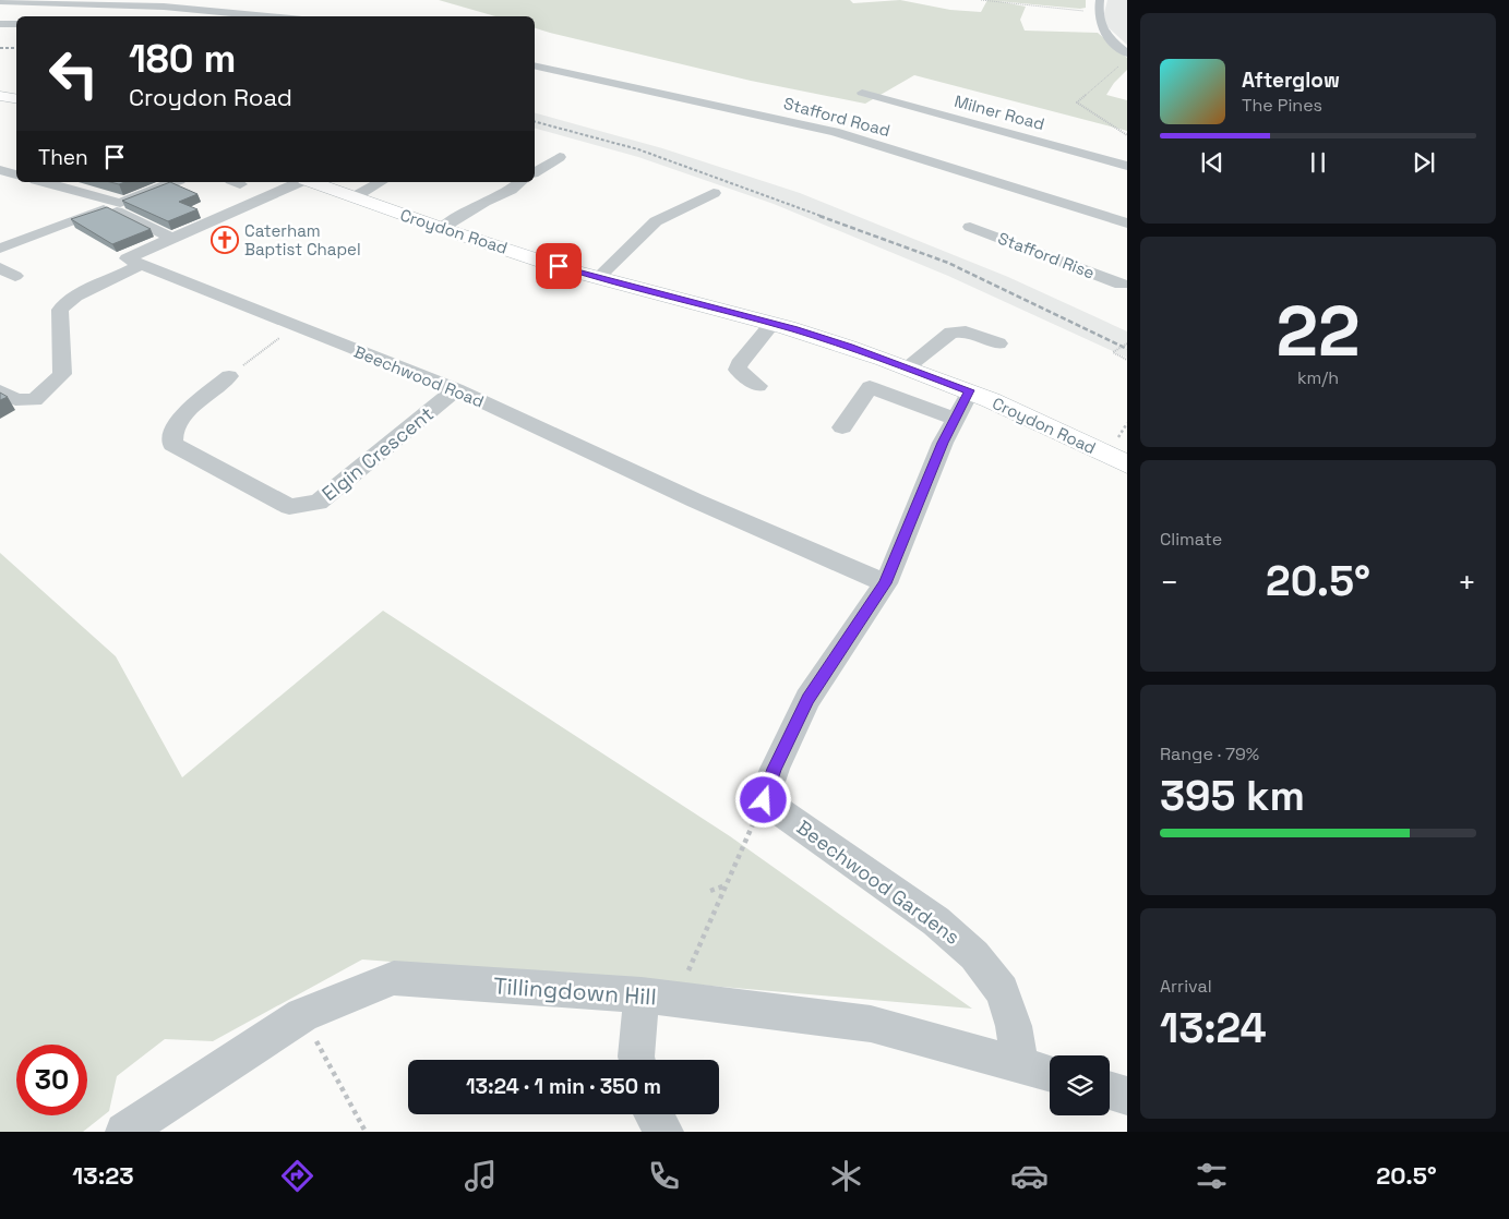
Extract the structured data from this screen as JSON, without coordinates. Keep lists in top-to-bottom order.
{
  "streets": {
    "main road": ["Croydon Road"],
    "street": [
      "Milner Road",
      "Stafford Road",
      "Stafford Rise",
      "Beechwood Road",
      "Elgin Crescent",
      "Beechwood Gardens",
      "Tillingdown Hill"
    ]
  },
  "crossings": [
    ["Beechwood Road", "Elgin Crescent"],
    ["Beechwood Gardens", "Tillingdown Hill"]
  ],
  "places": {
    "church": ["Caterham Baptist Chapel"]
  },
  "page": {
    "turn": ["180 m", "Croydon Road"],
    "song": ["Afterglow", "The Pines"],
    "then": "Then",
    "tile": [
      ["22", "km/h"],
      "Climate",
      ["Range · 79%", "395 km"],
      ["Arrival", "13:24"]
    ],
    "heat": ["−", "20.5°", "+"],
    "limit": "30",
    "trip": "13:24 · 1 min · 350 m",
    "tabs": ["13:23", "20.5°"]
  }
}
